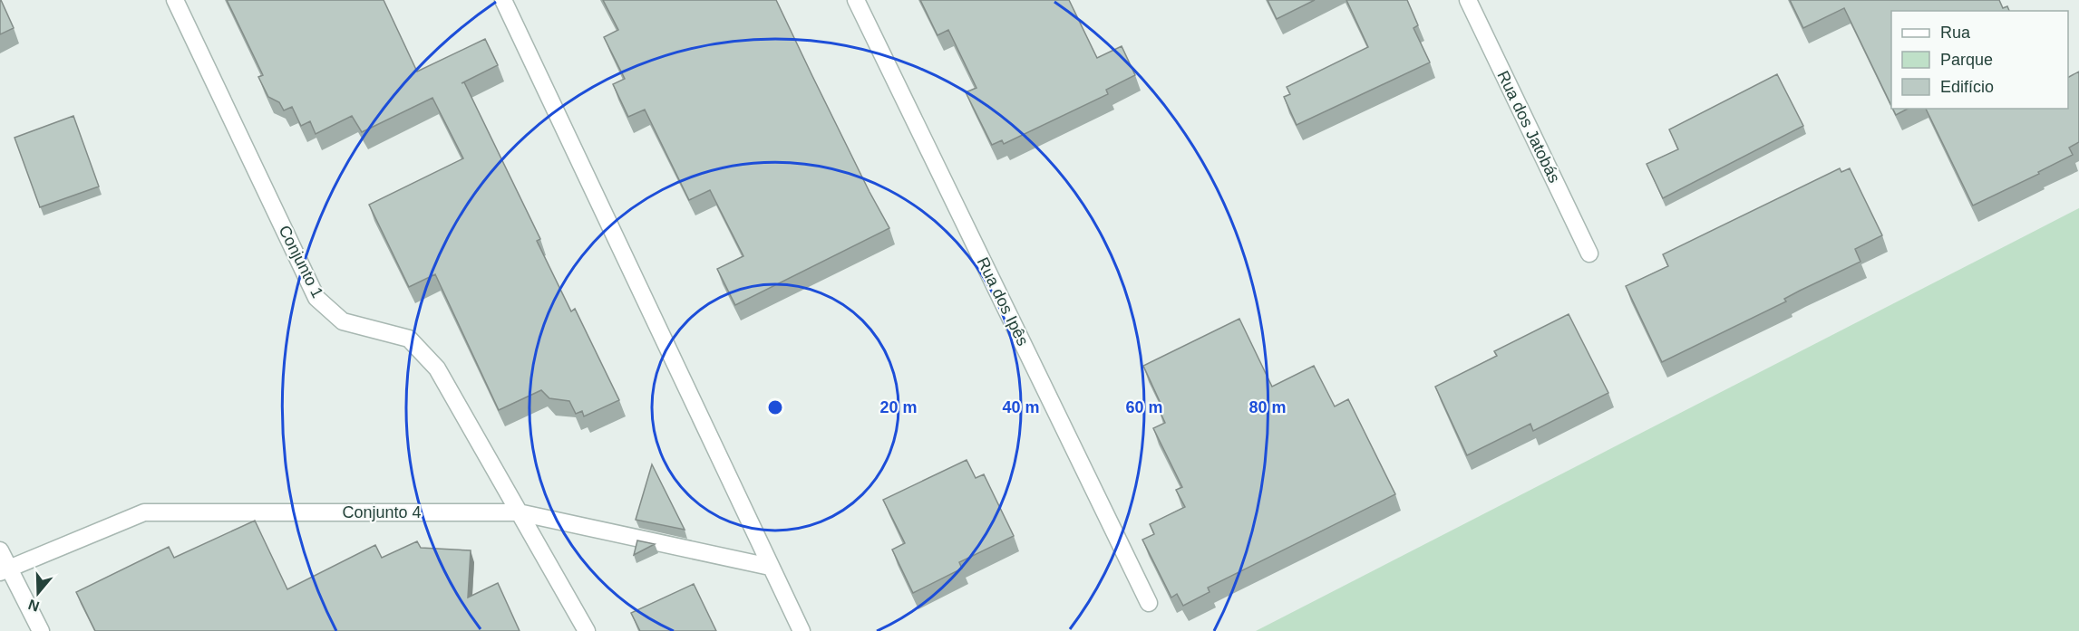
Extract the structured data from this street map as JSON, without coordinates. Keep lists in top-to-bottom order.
{
  "streets": {
    "street": [
      "Rua dos Jatobás",
      "Conjunto 1",
      "Rua dos Ipês",
      "Conjunto 4"
    ]
  },
  "crossings": [
    ["Conjunto 1", "Conjunto 4"]
  ],
  "legend": ["Rua", "Parque", "Edifício"],
  "north": "bottom",
  "rings": [
    "20 m",
    "40 m",
    "60 m",
    "80 m"
  ]
}
